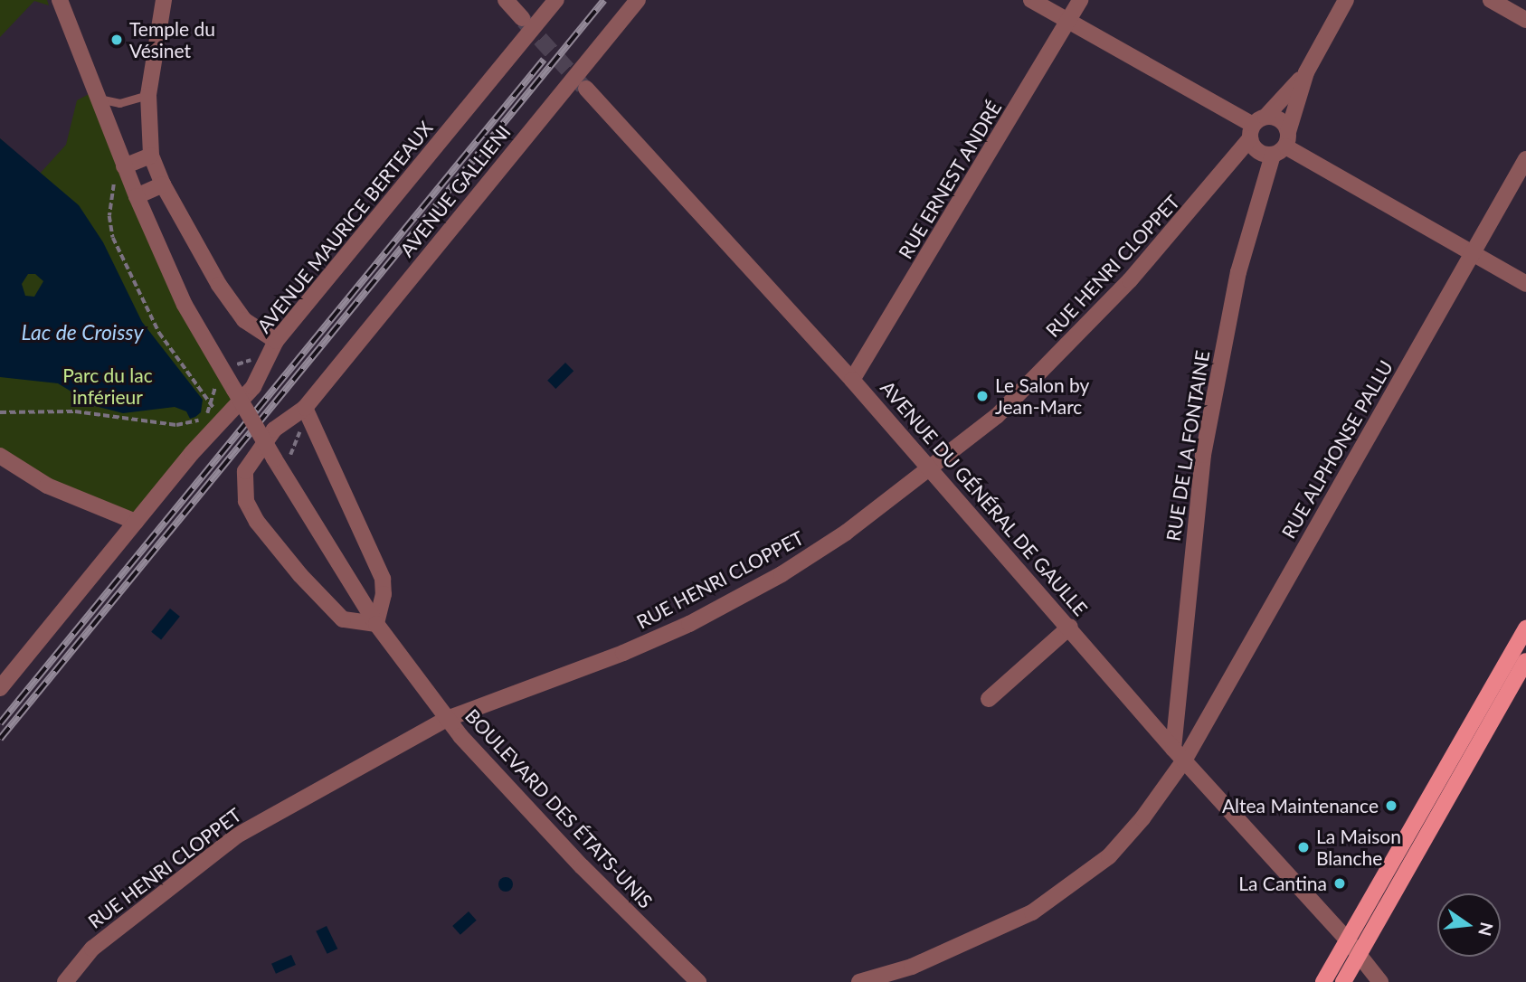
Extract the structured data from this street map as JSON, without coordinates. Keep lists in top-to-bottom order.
{
  "streets": {
    "street": [
      "RUE ERNEST ANDRÉ",
      "AVENUE GALLIENI",
      "AVENUE MAURICE BERTEAUX",
      "RUE HENRI CLOPPET",
      "RUE DE LA FONTAINE",
      "RUE ALPHONSE PALLU",
      "AVENUE DU GÉNÉRAL DE GAULLE",
      "BOULEVARD DES ÉTATS-UNIS"
    ]
  },
  "crossings": [
    ["RUE ERNEST ANDRÉ", "AVENUE DU GÉNÉRAL DE GAULLE"],
    ["RUE HENRI CLOPPET", "RUE DE LA FONTAINE"],
    ["RUE HENRI CLOPPET", "AVENUE DU GÉNÉRAL DE GAULLE"],
    ["RUE HENRI CLOPPET", "BOULEVARD DES ÉTATS-UNIS"],
    ["RUE DE LA FONTAINE", "RUE ALPHONSE PALLU"],
    ["RUE DE LA FONTAINE", "AVENUE DU GÉNÉRAL DE GAULLE"],
    ["RUE ALPHONSE PALLU", "AVENUE DU GÉNÉRAL DE GAULLE"]
  ],
  "water": ["Lac de Croissy"],
  "parks": ["Parc du lac inférieur"],
  "places": [
    "Temple du Vésinet",
    "Le Salon by Jean-Marc",
    "Altea Maintenance",
    "La Maison Blanche",
    "La Cantina"
  ],
  "north": "right"
}
